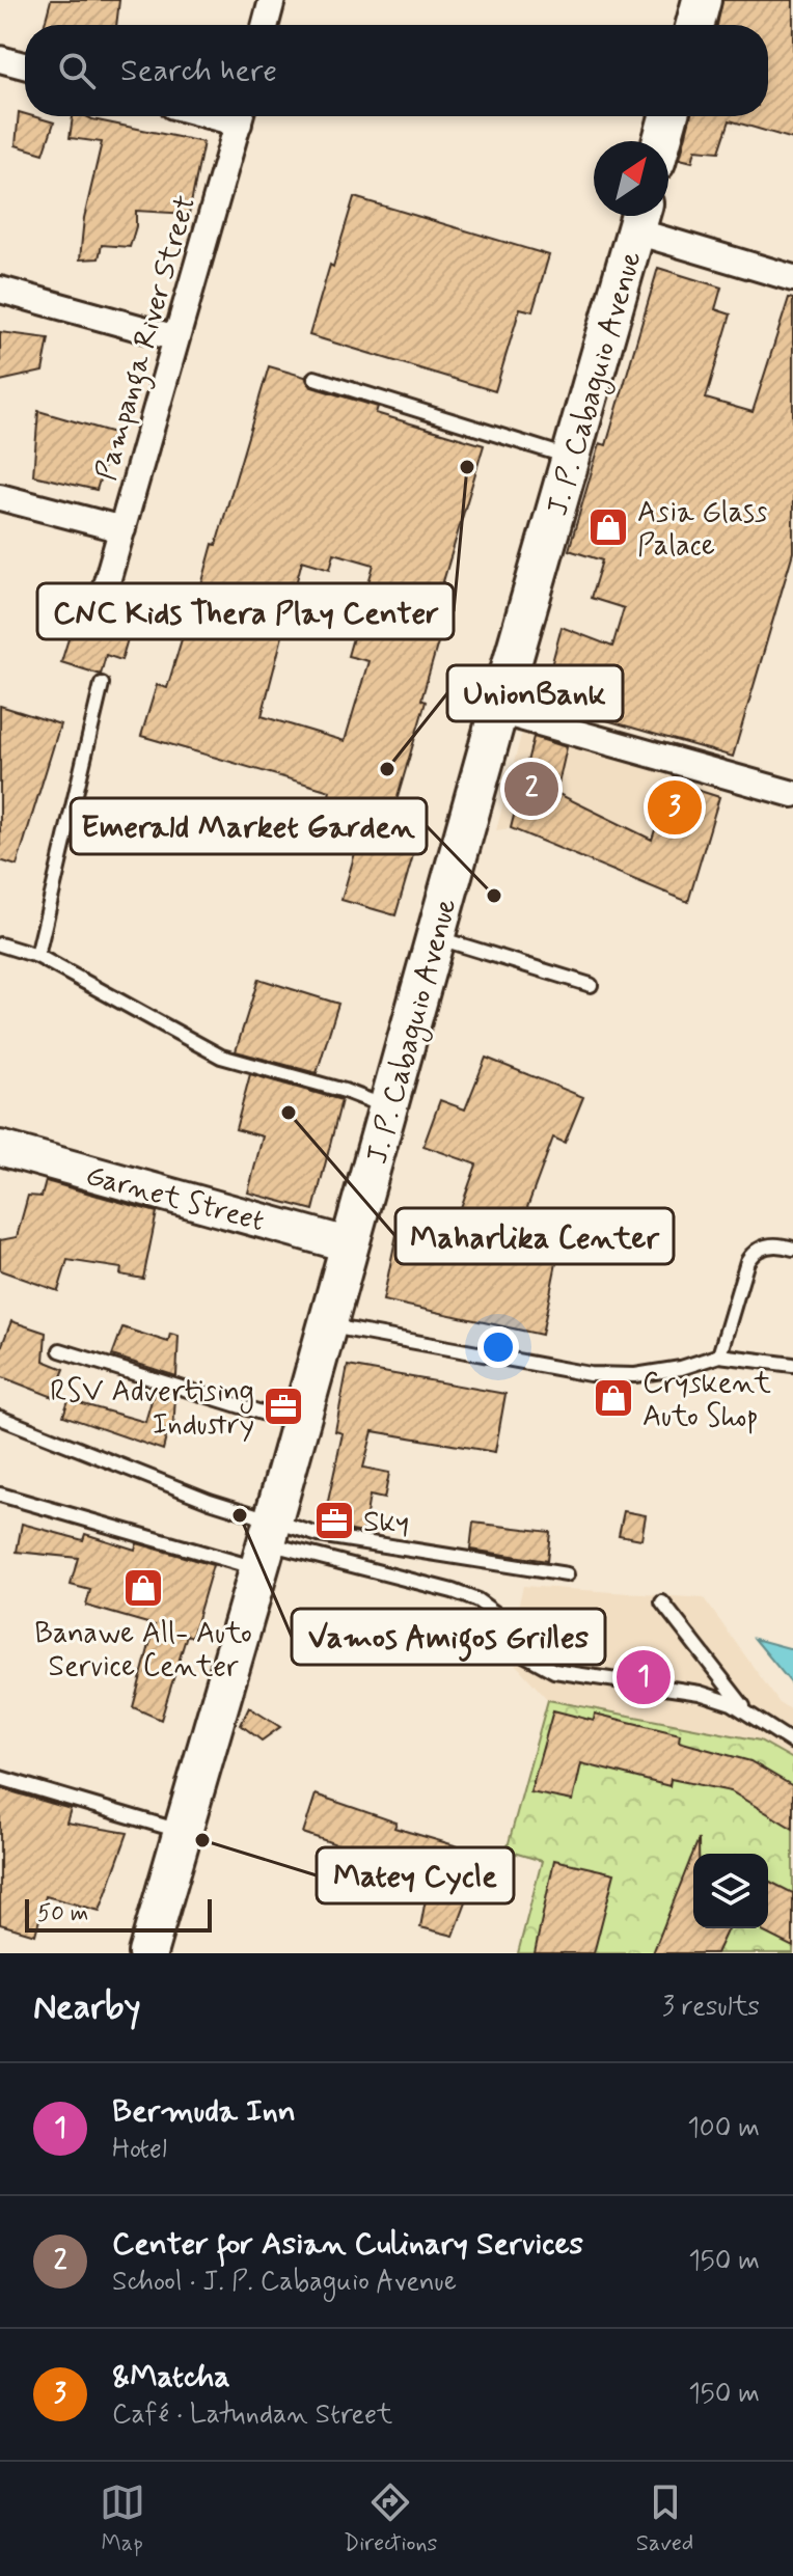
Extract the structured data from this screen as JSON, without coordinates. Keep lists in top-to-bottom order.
{
  "streets": {
    "main road": ["J. P. Cabaguio Avenue"],
    "street": ["Pampanga River Street", "Garnet Street"]
  },
  "crossings": [
    ["J. P. Cabaguio Avenue", "Garnet Street"]
  ],
  "places": {
    "other": [
      "CNC Kids Thera Play Center",
      "UnionBank",
      "Emerald Market Garden",
      "Maharlika Center",
      "Vamos Amigos Grilles",
      "Matey Cycle"
    ],
    "shop": ["Asia Glass Palace", "Cryskent Auto Shop", "Banawe All- Auto Service Center"],
    "office": ["RSV Advertising Industry", "Sky"]
  },
  "scale_bar": "50 m",
  "north": "top right",
  "page": {
    "search": "Search here",
    "pins": ["2", "3", "1"],
    "scale": "50 m",
    "heading": ["Nearby", "3 results"],
    "list": [
      {
        "mark": "1",
        "name": "Bermuda Inn",
        "note": "Hotel",
        "value": "100 m"
      },
      {
        "mark": "2",
        "name": "Center for Asian Culinary Services",
        "note": "School · J. P. Cabaguio Avenue",
        "value": "150 m"
      },
      {
        "mark": "3",
        "name": "&Matcha",
        "note": "Café · Latundan Street",
        "value": "150 m"
      }
    ],
    "nav": ["Map", "Directions", "Saved"]
  }
}
